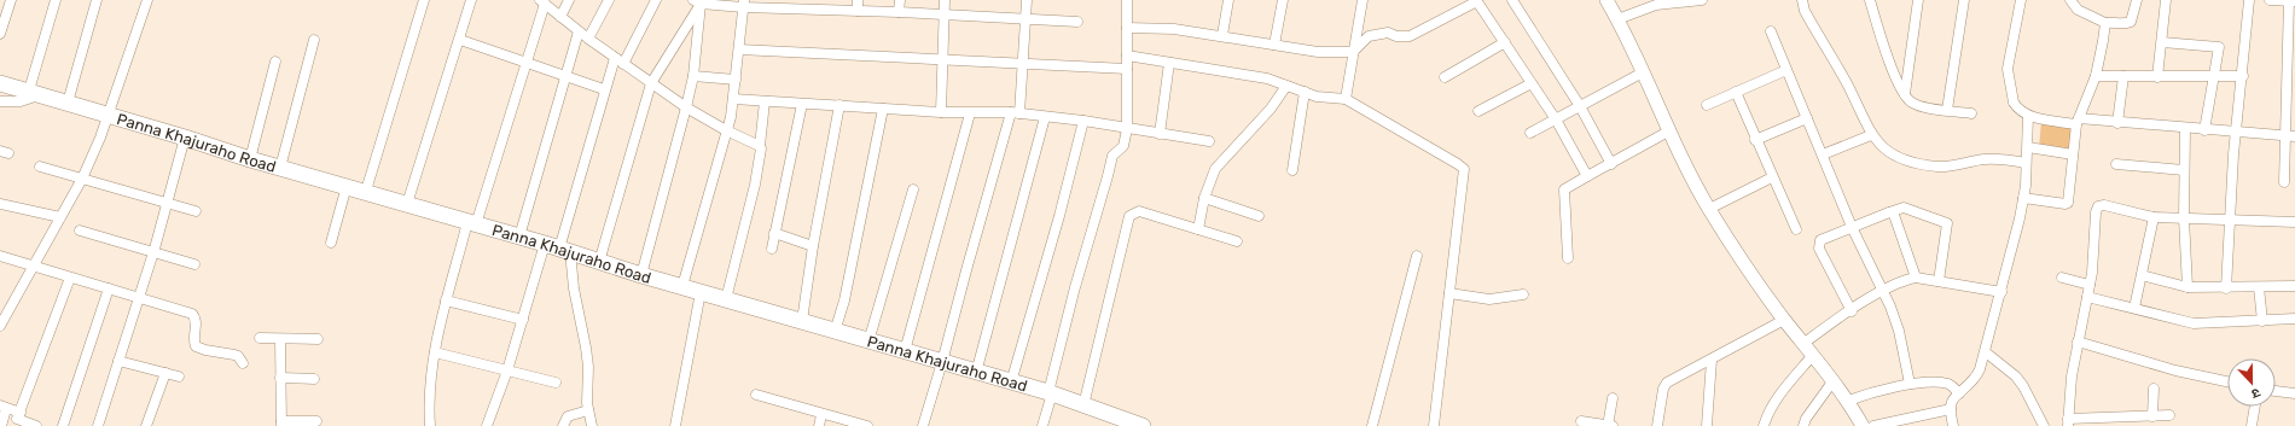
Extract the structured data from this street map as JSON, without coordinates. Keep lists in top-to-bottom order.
{
  "streets": {
    "main road": ["Panna Khajuraho Road"]
  },
  "north": "bottom"
}
